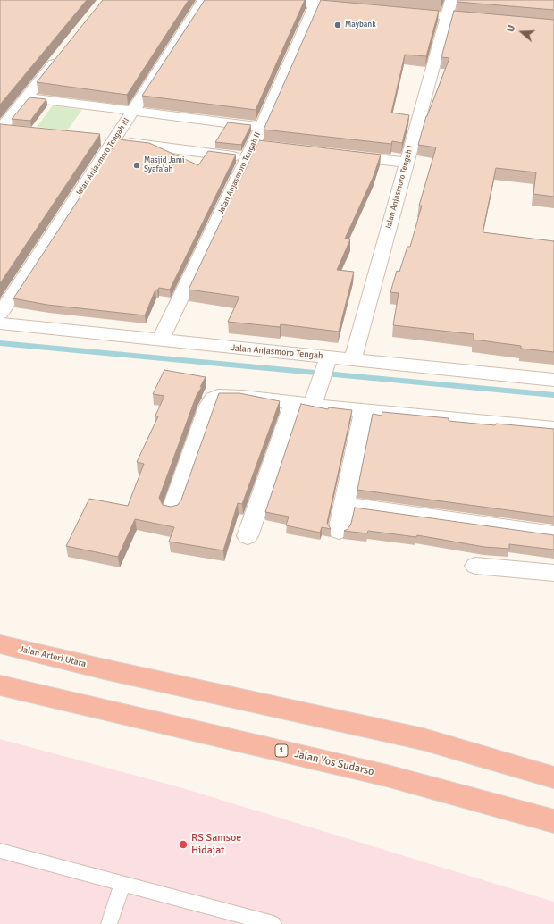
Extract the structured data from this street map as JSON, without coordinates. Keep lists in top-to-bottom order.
{
  "streets": {
    "highway": ["Jalan Arteri Utara", "1", "Jalan Yos Sudarso"],
    "street": [
      "Jalan Anjasmoro Tengah III",
      "Jalan Anjasmoro Tengah II",
      "Jalan Anjasmoro Tengah I",
      "Jalan Anjasmoro Tengah"
    ]
  },
  "crossings": [
    ["Jalan Anjasmoro Tengah II", "Jalan Anjasmoro Tengah"],
    ["Jalan Anjasmoro Tengah I", "Jalan Anjasmoro Tengah"]
  ],
  "places": ["Maybank", "Masjid Jami Syafa'ah", "RS Samsoe Hidajat"],
  "north": "left"
}
